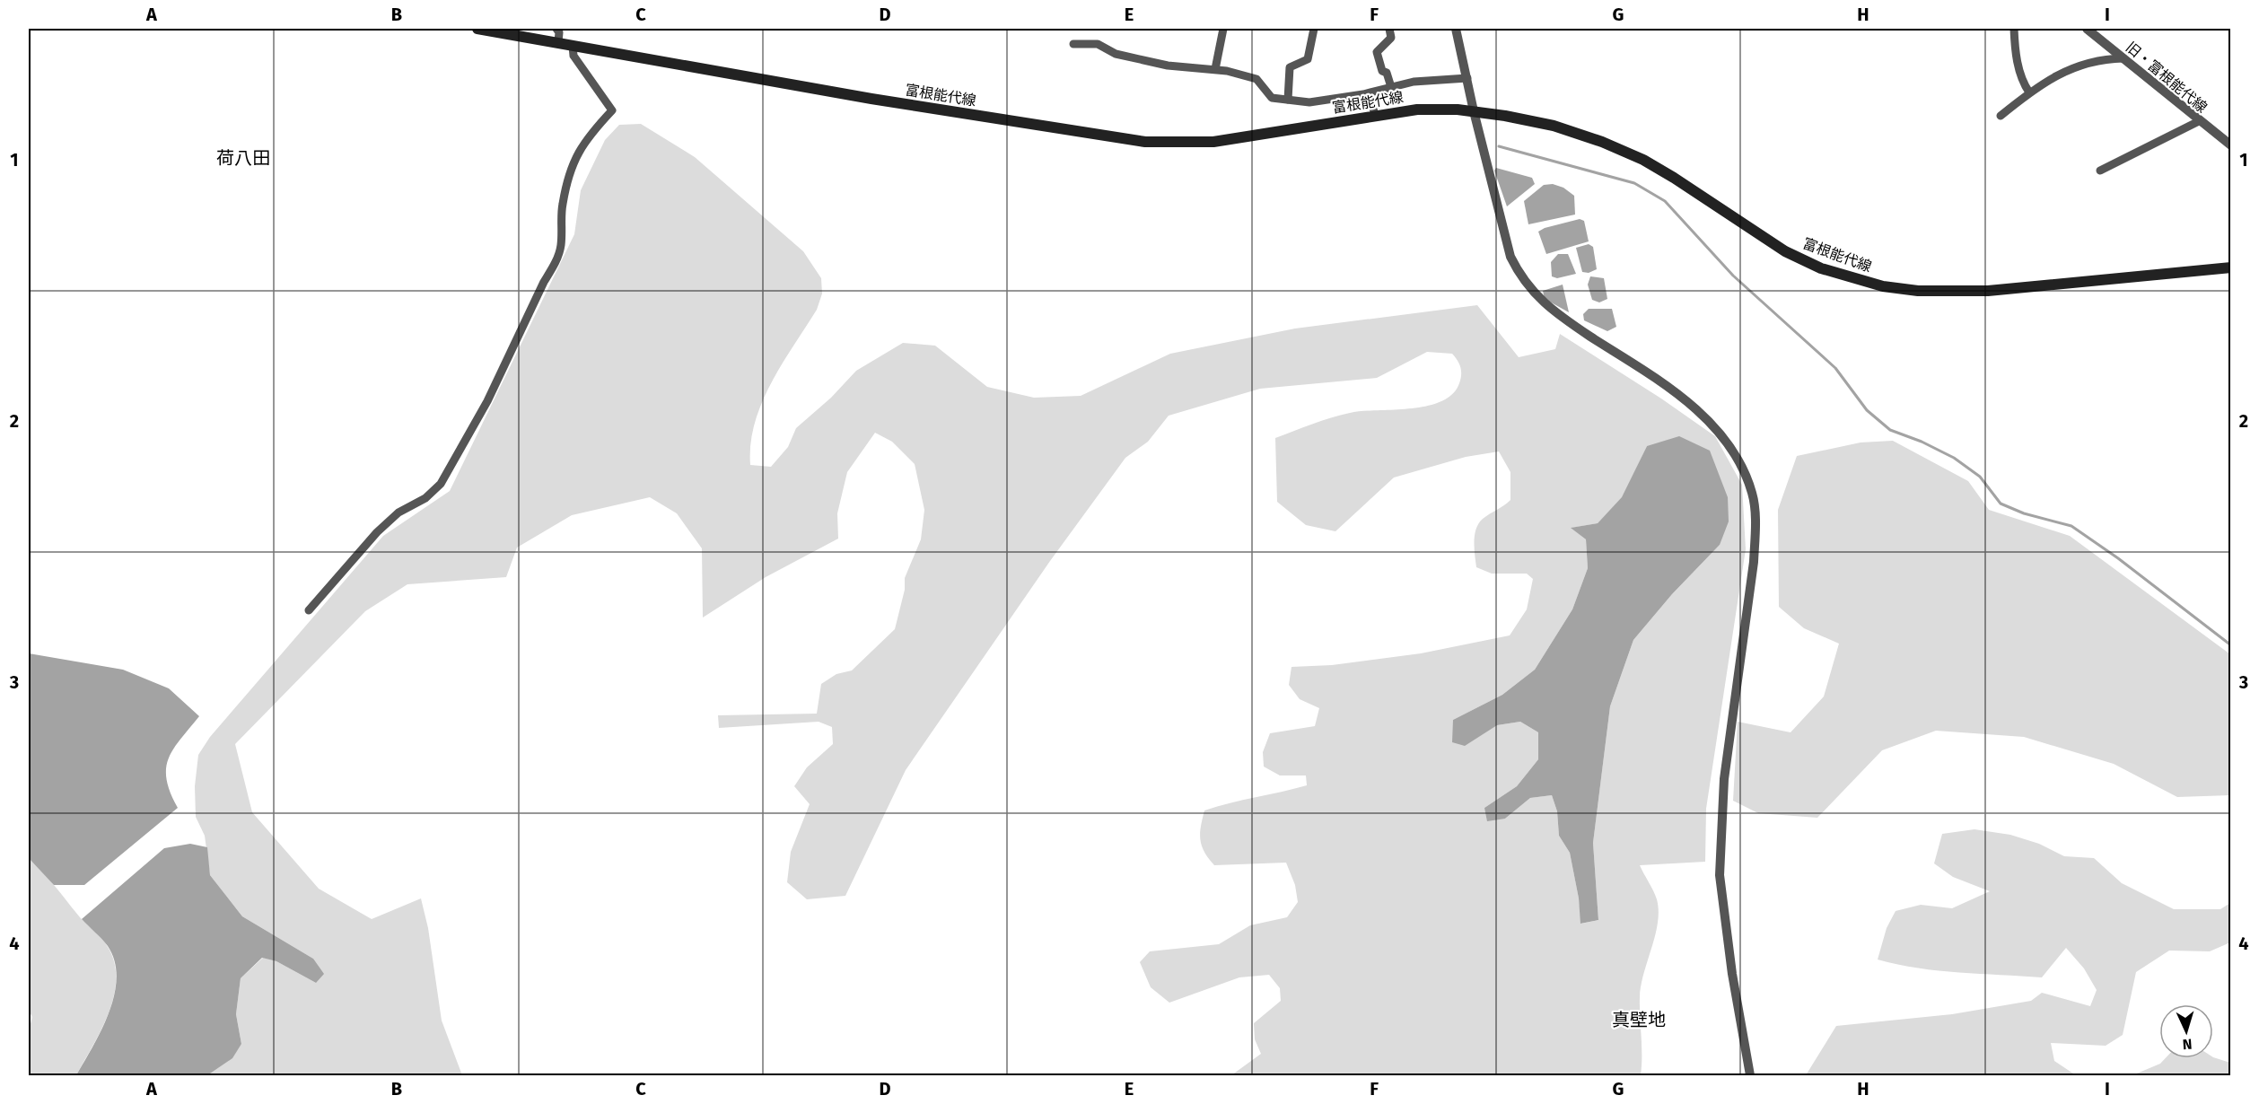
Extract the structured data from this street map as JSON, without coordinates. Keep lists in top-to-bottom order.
{
  "streets": {
    "main road": ["富根能代線"],
    "street": ["旧・富根能代線"]
  },
  "districts": ["荷八田", "真壁地"],
  "north": "bottom",
  "grid": {
    "columns": [
      "A",
      "B",
      "C",
      "D",
      "E",
      "F",
      "G",
      "H",
      "I"
    ],
    "rows": [
      "1",
      "2",
      "3",
      "4"
    ]
  }
}
